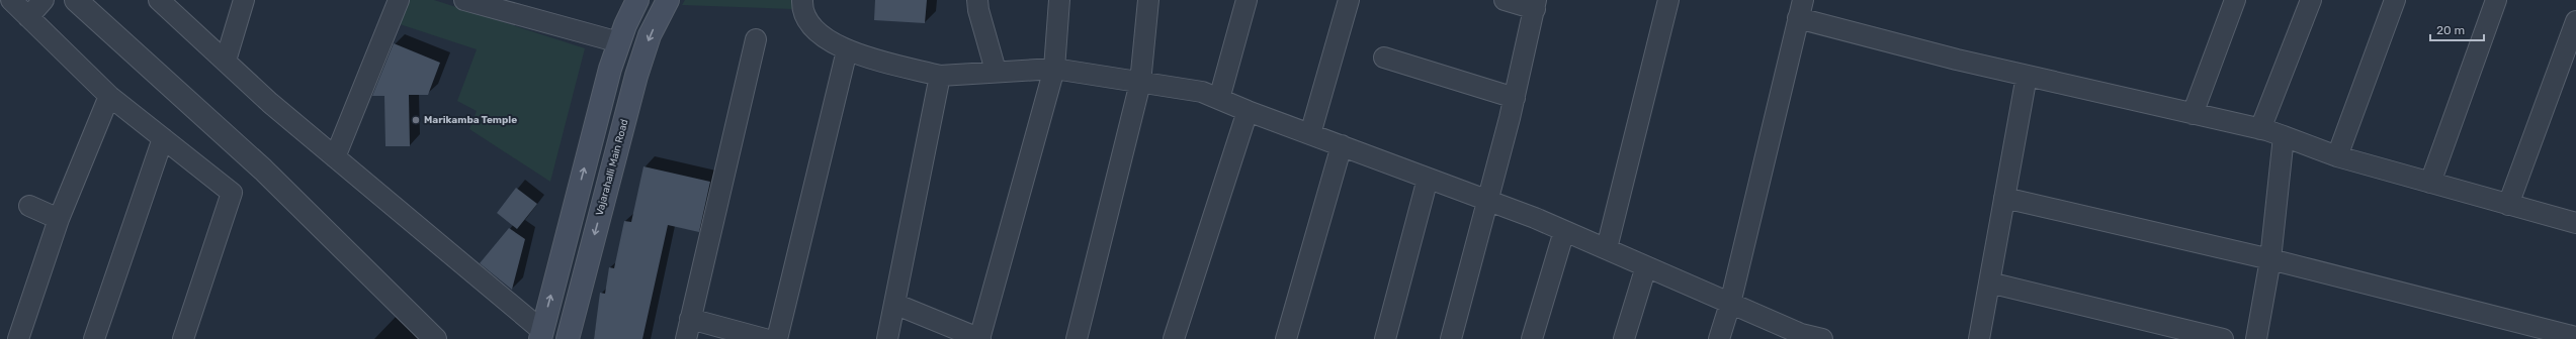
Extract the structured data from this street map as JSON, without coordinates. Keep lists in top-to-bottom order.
{
  "streets": {
    "main road": ["Vajarahalli Main Road"]
  },
  "places": ["Marikamba Temple"],
  "scale_bar": "20 m"
}
